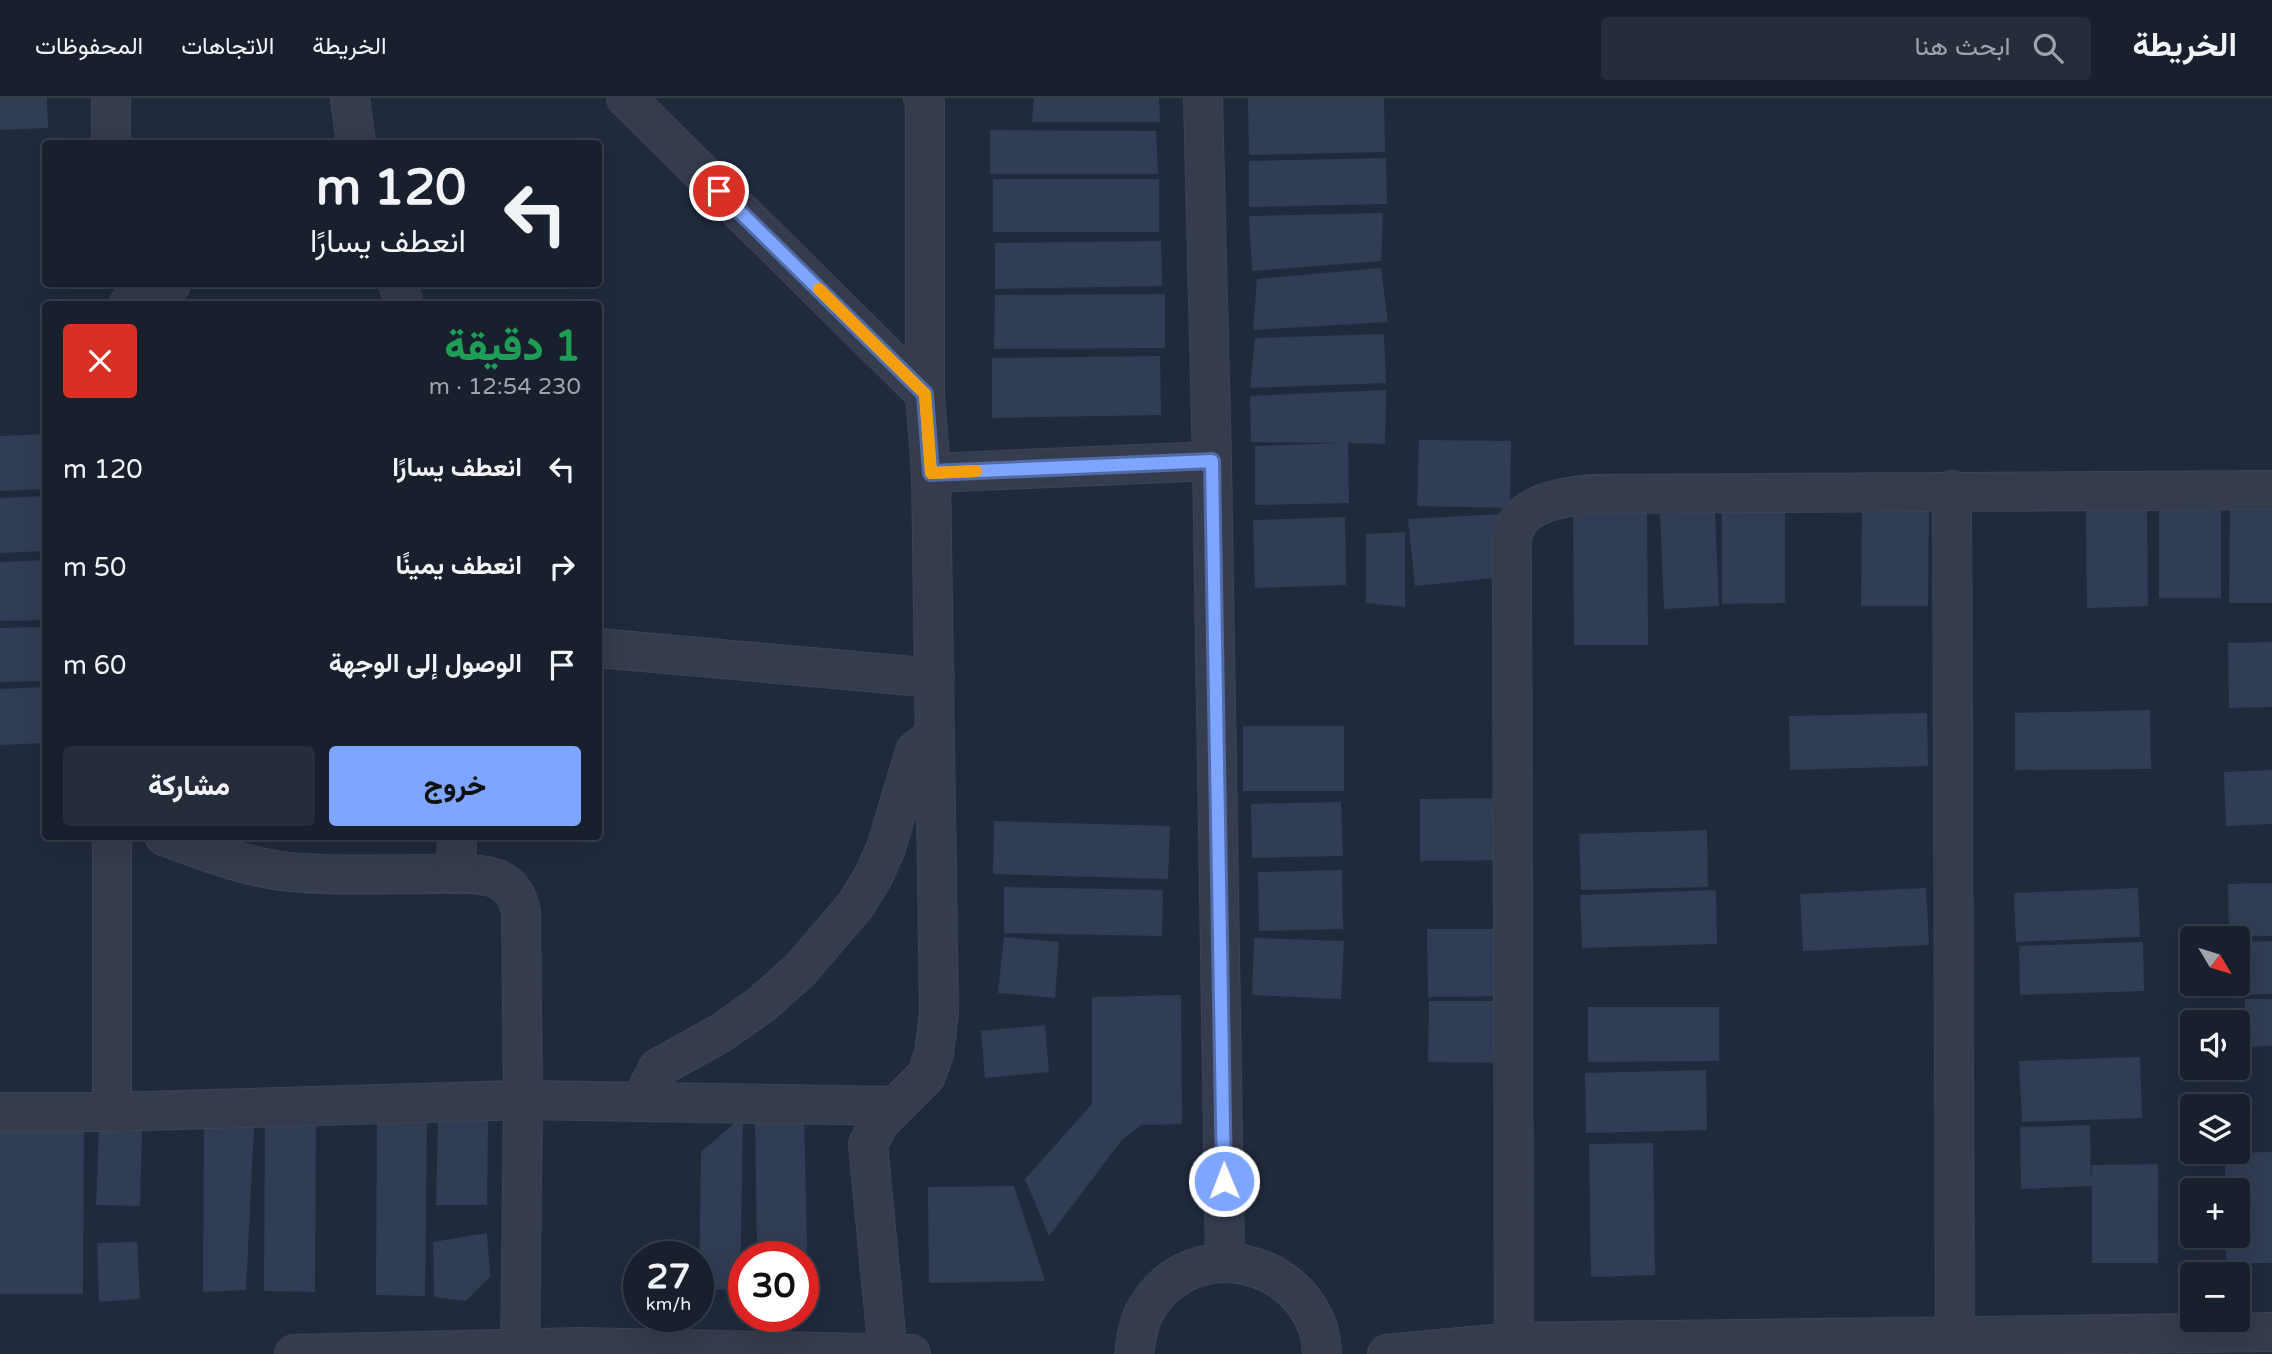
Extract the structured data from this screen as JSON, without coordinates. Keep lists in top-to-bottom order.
{
  "north": "bottom right",
  "page": {
    "header": "الخريطة",
    "search": "ابحث هنا",
    "nav": ["الخريطة", "الاتجاهات", "المحفوظات"],
    "turn": ["120 m", "انعطف يسارًا"],
    "heading": ["1 دقيقة", "230 m · 12:54"],
    "list": [
      {
        "name": "انعطف يسارًا",
        "value": "120 m"
      },
      {
        "name": "انعطف يمينًا",
        "value": "50 m"
      },
      {
        "name": "الوصول إلى الوجهة",
        "value": "60 m"
      }
    ],
    "buttons": ["خروج", "مشاركة"],
    "map_buttons": ["+", "−"],
    "speed": "27 km/h",
    "limit": "30"
  }
}
